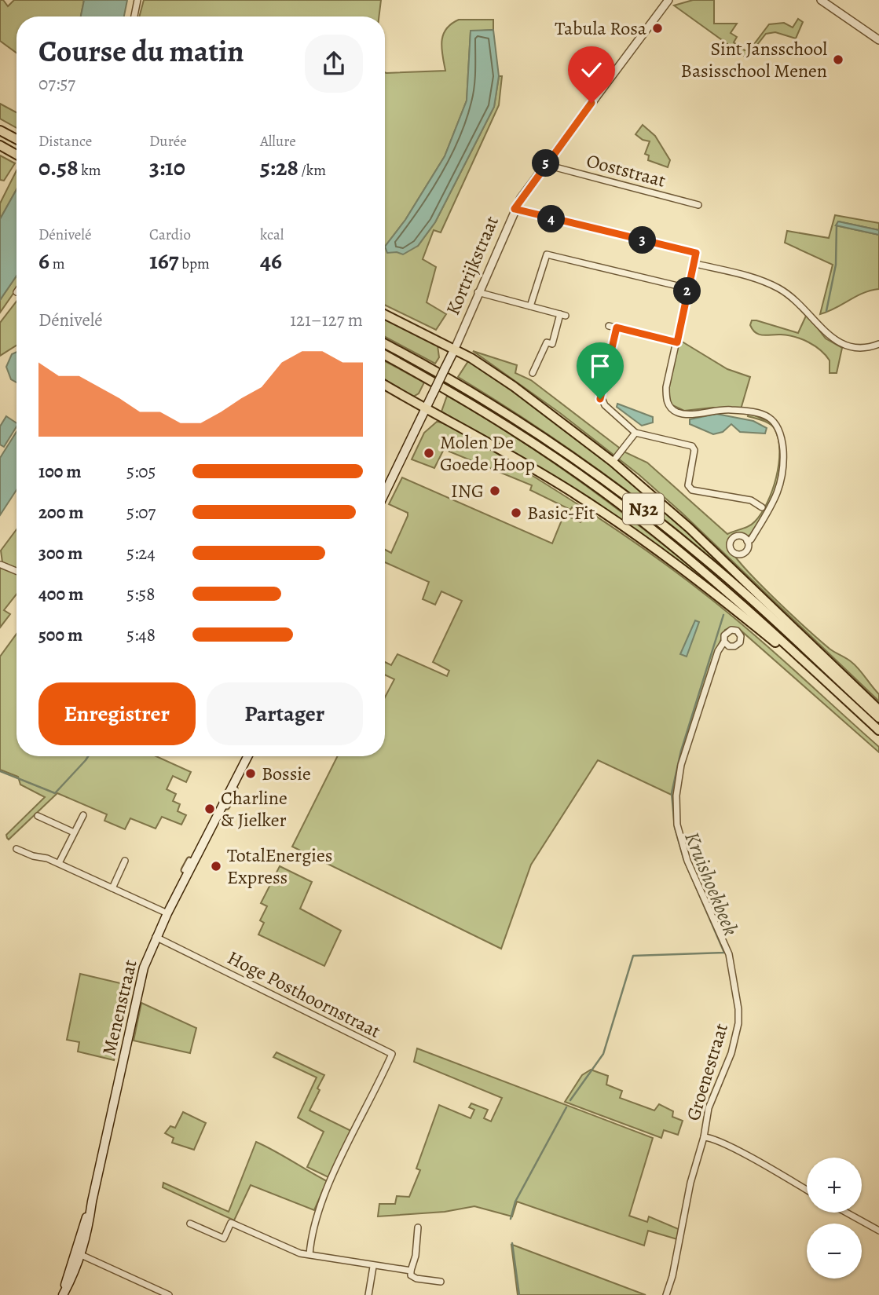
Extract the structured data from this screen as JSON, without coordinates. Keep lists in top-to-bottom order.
{
  "streets": {
    "highway": ["N32"],
    "main road": ["Kortrijkstraat", "Menenstraat"],
    "street": ["Ooststraat", "Hoge Posthoornstraat", "Groenestraat"]
  },
  "crossings": [
    ["Ooststraat", "Kortrijkstraat"],
    ["Hoge Posthoornstraat", "Menenstraat"]
  ],
  "water": ["Kruishoekbeek"],
  "places": [
    "Tabula Rosa",
    "Sint Jansschool Basisschool Menen",
    "Molen De Goede Hoop",
    "ING",
    "Basic-Fit",
    "Bossie",
    "Charline & Jielker",
    "TotalEnergies Express"
  ],
  "page": {
    "heading": ["Course du matin", "07:57"],
    "stats": [
      ["Distance", "0.58 km"],
      ["Durée", "3:10"],
      ["Allure", "5:28 /km"],
      ["Dénivelé", "6 m"],
      ["Cardio", "167 bpm"],
      ["kcal", "46"]
    ],
    "pins": [
      "5",
      "4",
      "3",
      "2"
    ],
    "chart": ["Dénivelé", "121–127 m"],
    "list": [
      {
        "name": "100 m",
        "note": "5:05"
      },
      {
        "name": "200 m",
        "note": "5:07"
      },
      {
        "name": "300 m",
        "note": "5:24"
      },
      {
        "name": "400 m",
        "note": "5:58"
      },
      {
        "name": "500 m",
        "note": "5:48"
      }
    ],
    "buttons": ["Enregistrer", "Partager"],
    "map_buttons": ["+", "−"]
  }
}
